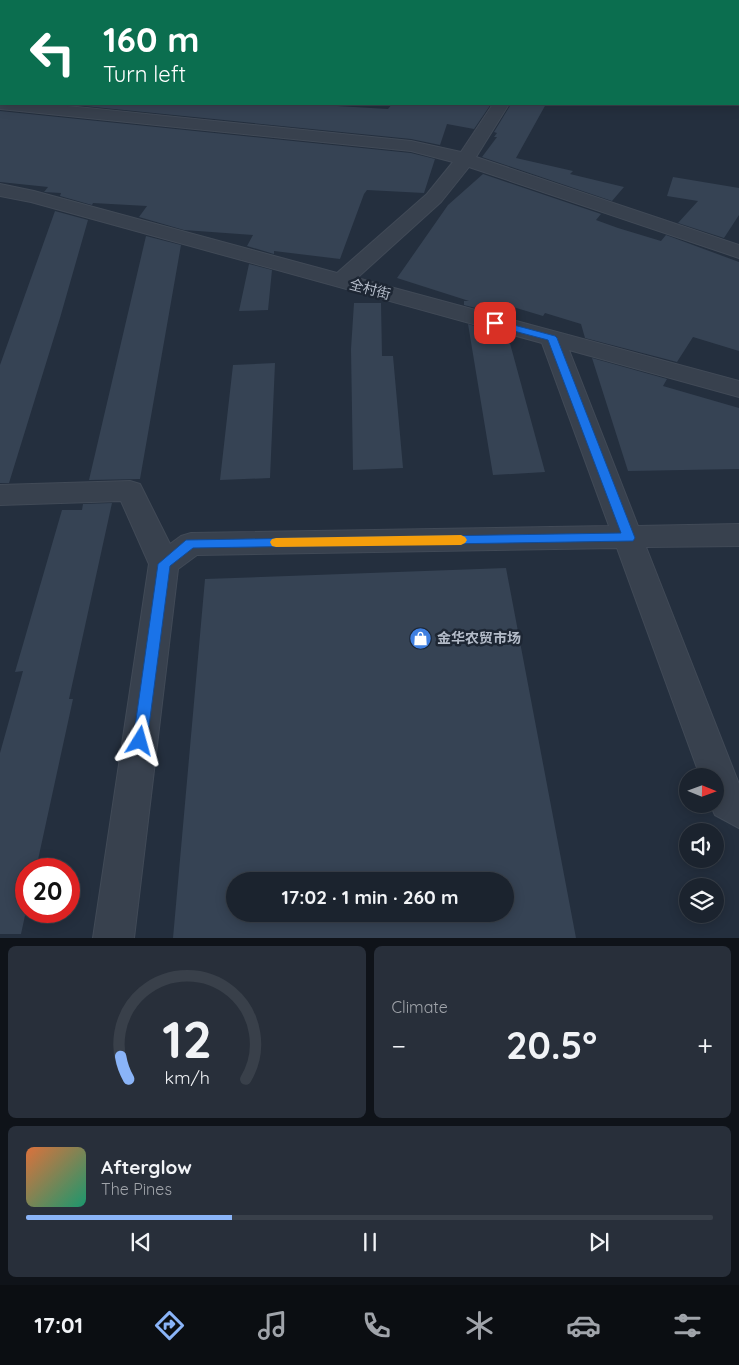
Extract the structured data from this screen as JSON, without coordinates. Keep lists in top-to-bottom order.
{
  "streets": {
    "street": ["全村街"]
  },
  "places": {
    "shop": ["金华农贸市场"]
  },
  "north": "right",
  "page": {
    "turn": ["160 m", "Turn left"],
    "limit": "20",
    "trip": "17:02 · 1 min · 260 m",
    "tile": "Climate",
    "heat": ["−", "20.5°", "+"],
    "song": ["Afterglow", "The Pines"],
    "tabs": "17:01",
    "gauge": ["12", "km/h"]
  }
}
